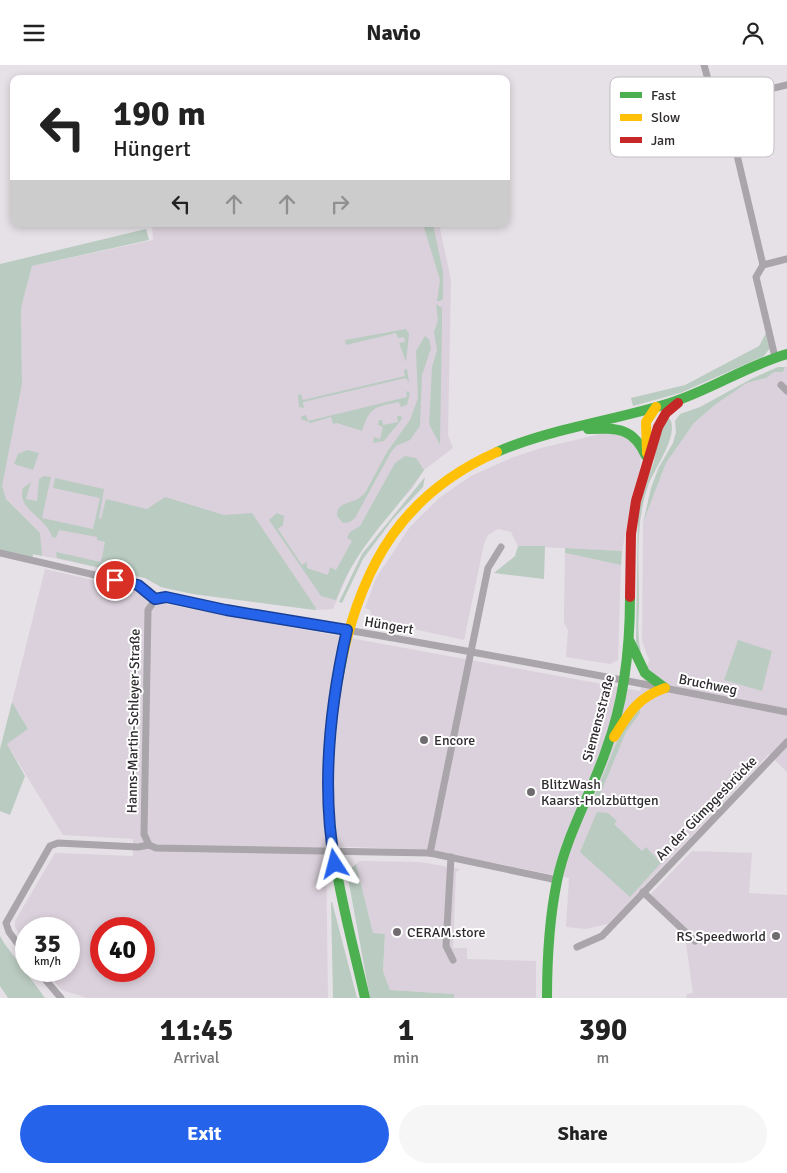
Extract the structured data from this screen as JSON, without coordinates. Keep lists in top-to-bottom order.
{
  "streets": {
    "street": [
      "Hüngert",
      "Bruchweg",
      "Siemensstraße",
      "Hanns-Martin-Schleyer-Straße",
      "An der Gümpgesbrücke"
    ]
  },
  "crossings": [
    ["Hüngert", "Bruchweg"],
    ["Hüngert", "Siemensstraße"],
    ["Hüngert", "Hanns-Martin-Schleyer-Straße"],
    ["Bruchweg", "Siemensstraße"]
  ],
  "places": [
    "Encore",
    "BlitzWash Kaarst-Holzbüttgen",
    "CERAM.store",
    "RS Speedworld"
  ],
  "legend": ["Fast", "Slow", "Jam"],
  "page": {
    "header": "Navio",
    "turn": ["190 m", "Hüngert"],
    "speed": "35 km/h",
    "limit": "40",
    "eta": [
      "11:45",
      "Arrival",
      "1",
      "min",
      "390",
      "m"
    ],
    "buttons": ["Exit", "Share"]
  }
}
